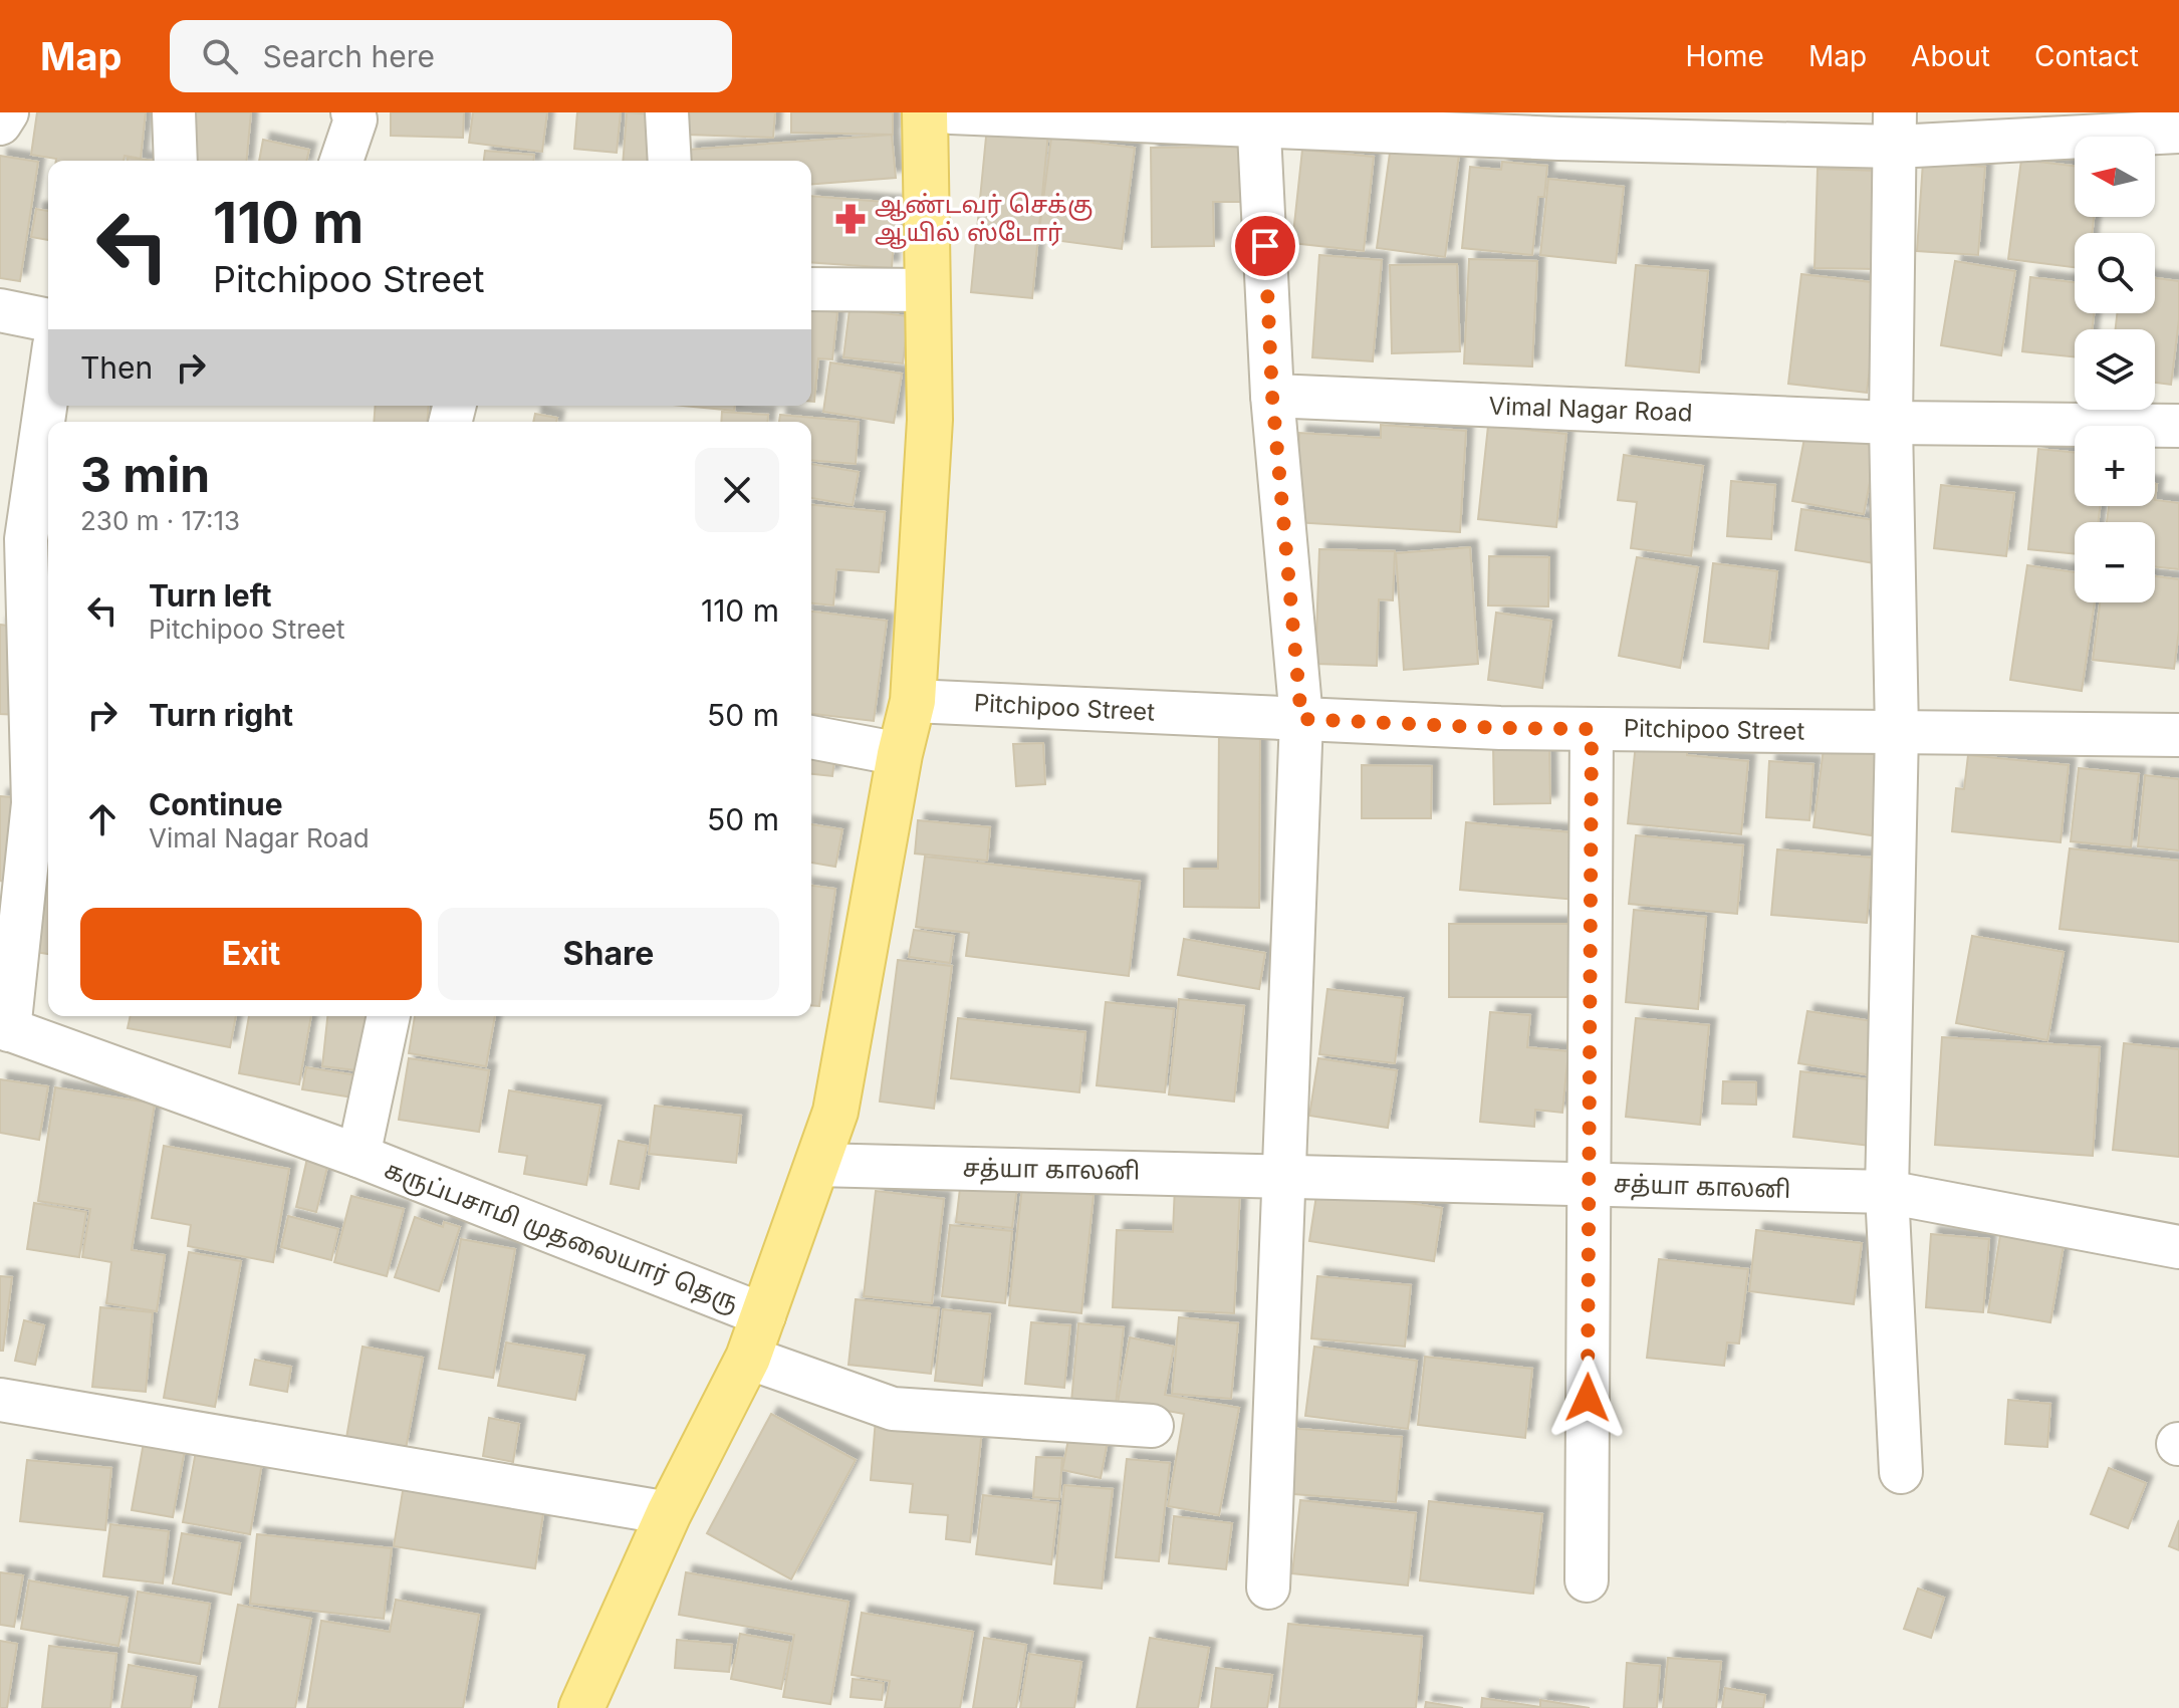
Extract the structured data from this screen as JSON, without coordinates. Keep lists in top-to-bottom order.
{
  "streets": {
    "street": [
      "Vimal Nagar Road",
      "Pitchipoo Street",
      "சத்யா காலனி",
      "கருப்பசாமி முதலையார் தெரு"
    ]
  },
  "places": {
    "pharmacy": ["ஆண்டவர் செக்கு ஆயில் ஸ்டோர்"]
  },
  "north": "left",
  "page": {
    "header": "Map",
    "search": "Search here",
    "nav": [
      "Home",
      "Map",
      "About",
      "Contact"
    ],
    "map_buttons": ["+", "−"],
    "turn": ["110 m", "Pitchipoo Street"],
    "then": "Then",
    "heading": ["3 min", "230 m · 17:13"],
    "list": [
      {
        "name": "Turn left",
        "note": "Pitchipoo Street",
        "value": "110 m"
      },
      {
        "name": "Turn right",
        "value": "50 m"
      },
      {
        "name": "Continue",
        "note": "Vimal Nagar Road",
        "value": "50 m"
      }
    ],
    "buttons": ["Exit", "Share"]
  }
}
